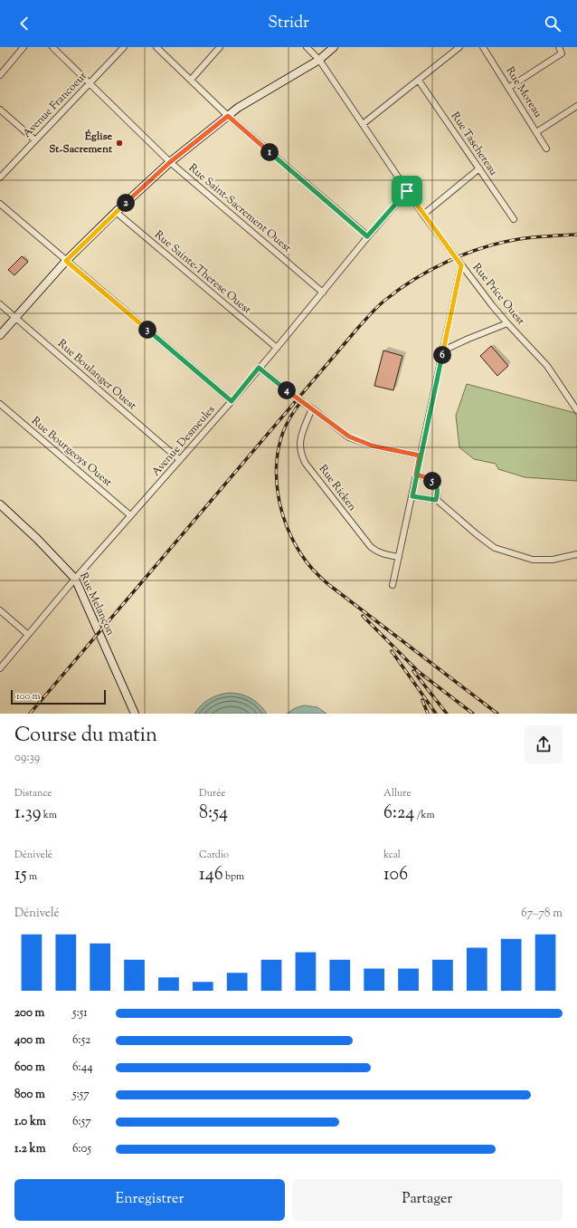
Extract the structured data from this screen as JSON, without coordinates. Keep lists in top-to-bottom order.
{
  "streets": {
    "street": [
      "Rue Moreau",
      "Avenue Francoeur",
      "Rue Taschereau",
      "Rue Saint-Sacrement Ouest",
      "Rue Sainte-Therese Ouest",
      "Rue Price Ouest",
      "Rue Boulanger Ouest",
      "Avenue Desmeules",
      "Rue Bourgeoys Ouest",
      "Rue Ricken",
      "Rue Melançon"
    ]
  },
  "crossings": [
    ["Avenue Francoeur", "Rue Saint-Sacrement Ouest"],
    ["Rue Saint-Sacrement Ouest", "Avenue Desmeules"],
    ["Rue Sainte-Therese Ouest", "Avenue Desmeules"],
    ["Rue Price Ouest", "Avenue Desmeules"],
    ["Rue Boulanger Ouest", "Avenue Desmeules"],
    ["Avenue Desmeules", "Rue Bourgeoys Ouest"],
    ["Avenue Desmeules", "Rue Melançon"]
  ],
  "places": ["Église St-Sacrement"],
  "scale_bar": "100 m",
  "page": {
    "header": "Stridr",
    "pins": [
      "1",
      "2",
      "3",
      "6",
      "4",
      "5"
    ],
    "scale": "100 m",
    "heading": ["Course du matin", "09:39"],
    "stats": [
      ["Distance", "1.39 km"],
      ["Durée", "8:54"],
      ["Allure", "6:24 /km"],
      ["Dénivelé", "15 m"],
      ["Cardio", "146 bpm"],
      ["kcal", "106"]
    ],
    "chart": ["Dénivelé", "67–78 m"],
    "list": [
      {
        "name": "200 m",
        "note": "5:51"
      },
      {
        "name": "400 m",
        "note": "6:52"
      },
      {
        "name": "600 m",
        "note": "6:44"
      },
      {
        "name": "800 m",
        "note": "5:57"
      },
      {
        "name": "1.0 km",
        "note": "6:57"
      },
      {
        "name": "1.2 km",
        "note": "6:05"
      }
    ],
    "buttons": ["Enregistrer", "Partager"]
  }
}
